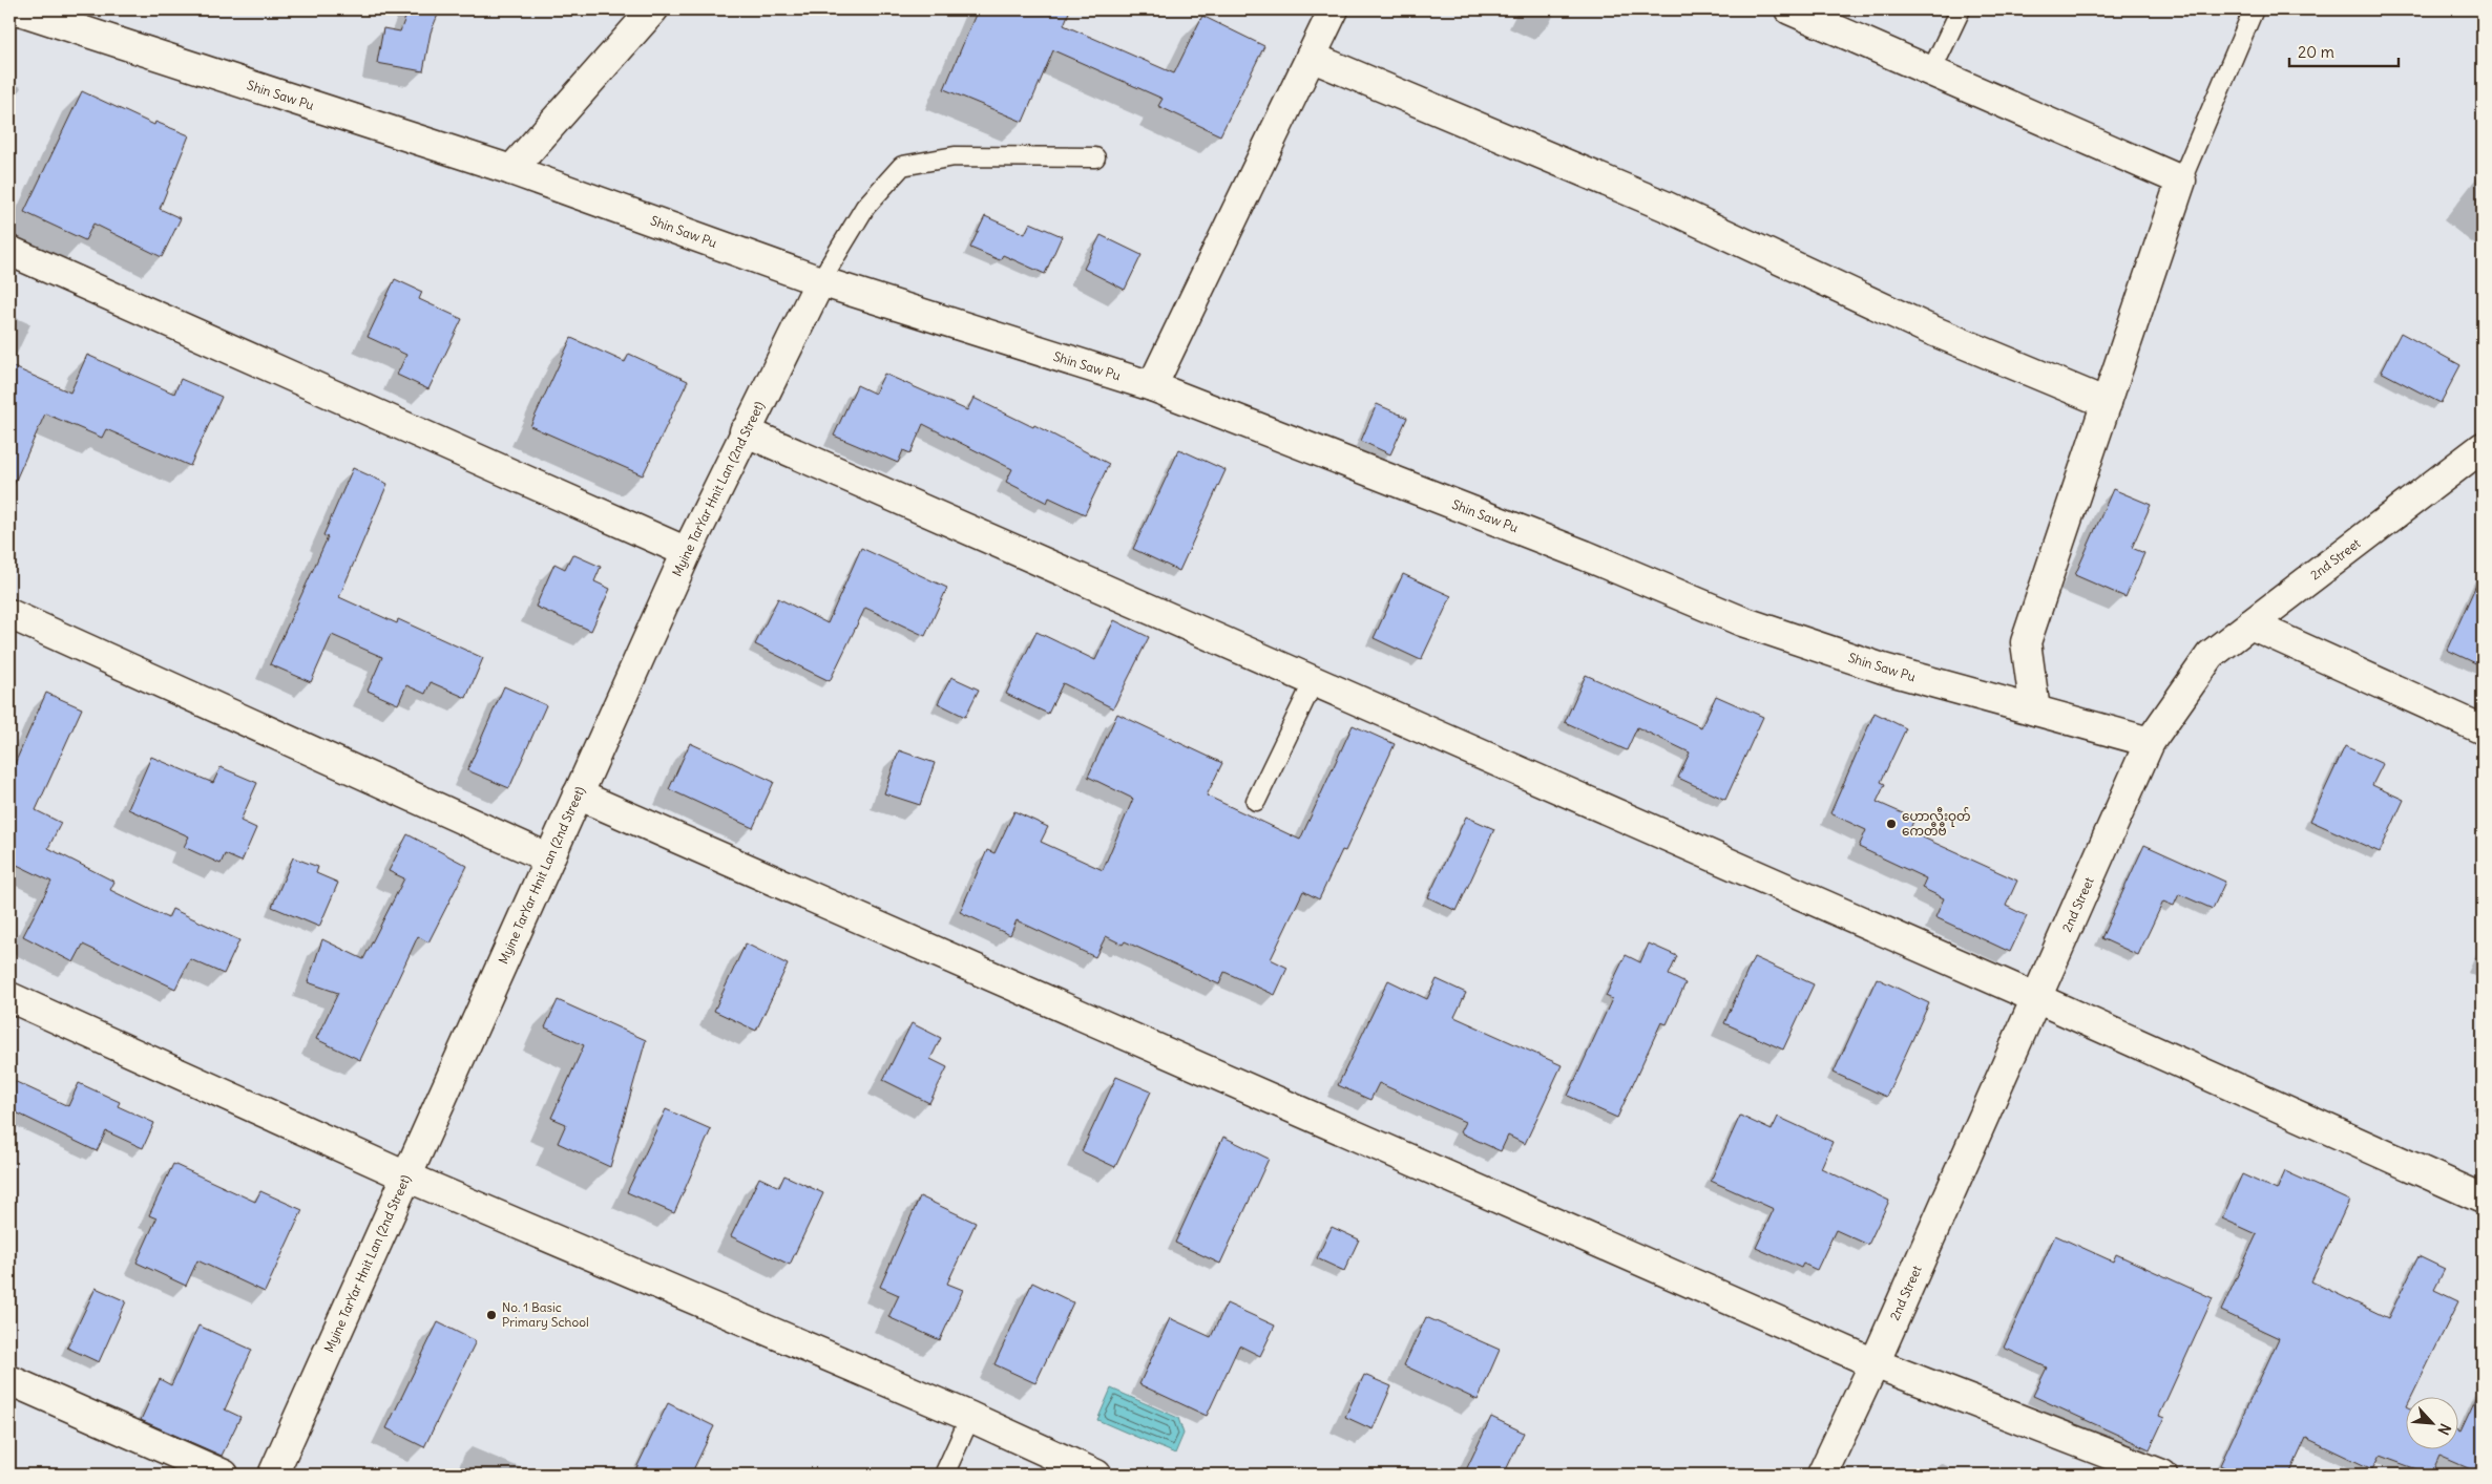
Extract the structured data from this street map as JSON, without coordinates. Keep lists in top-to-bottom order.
{
  "streets": {
    "street": ["Shin Saw Pu", "Myine TarYar Hnit Lan (2nd Street)", "2nd Street"]
  },
  "crossings": [
    ["Shin Saw Pu", "Myine TarYar Hnit Lan (2nd Street)"],
    ["Shin Saw Pu", "2nd Street"]
  ],
  "places": ["ဟောလီးဝုတ် ကေတီဗီ", "No. 1 Basic Primary School"],
  "scale_bar": "20 m",
  "north": "bottom right"
}
